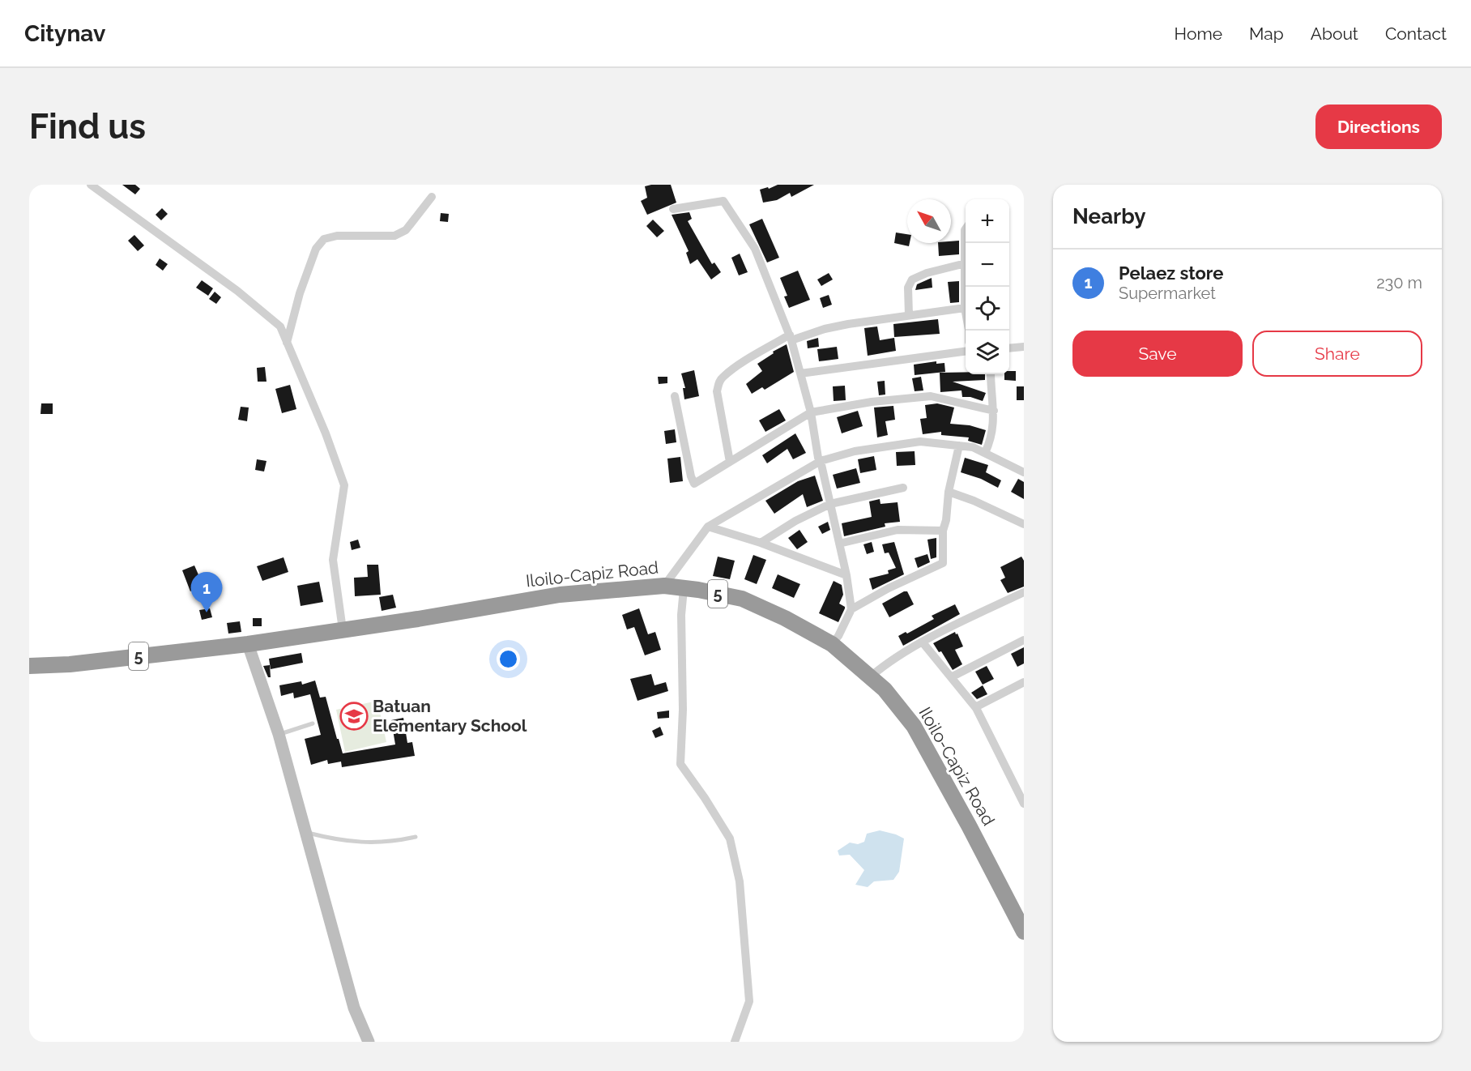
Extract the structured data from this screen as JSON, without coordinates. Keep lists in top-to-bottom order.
{
  "streets": {
    "highway": ["Iloilo-Capiz Road", "5"]
  },
  "places": {
    "school or university": ["Batuan Elementary School"]
  },
  "north": "top left",
  "page": {
    "header": "Citynav",
    "nav": [
      "Home",
      "Map",
      "About",
      "Contact"
    ],
    "buttons": [
      "Directions",
      ["Save", "Share"]
    ],
    "title": "Find us",
    "heading": "Nearby",
    "map_buttons": ["+", "−"],
    "list": [
      {
        "mark": "1",
        "name": "Pelaez store",
        "note": "Supermarket",
        "value": "230 m"
      }
    ],
    "pins": "1"
  }
}
